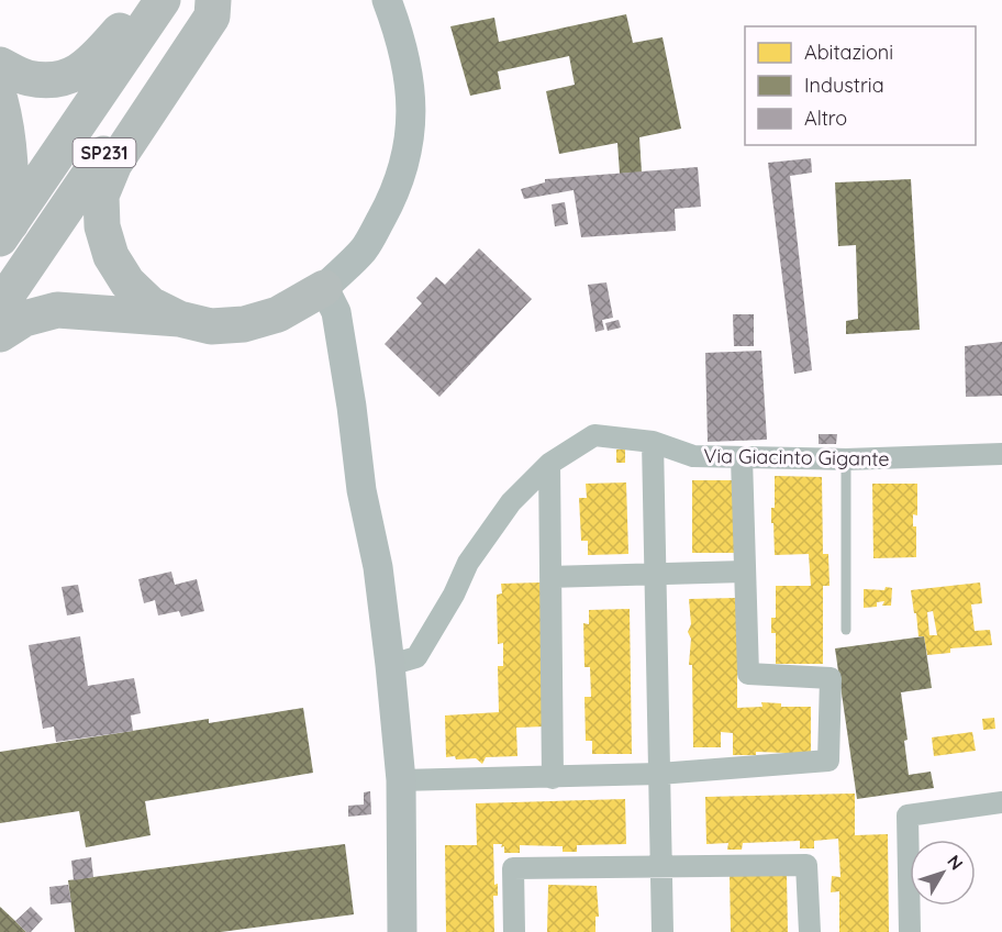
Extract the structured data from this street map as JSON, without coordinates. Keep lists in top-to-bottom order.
{
  "streets": {
    "highway": ["SP231"],
    "street": ["Via Giacinto Gigante"]
  },
  "legend": ["Abitazioni", "Industria", "Altro"],
  "north": "top right"
}
